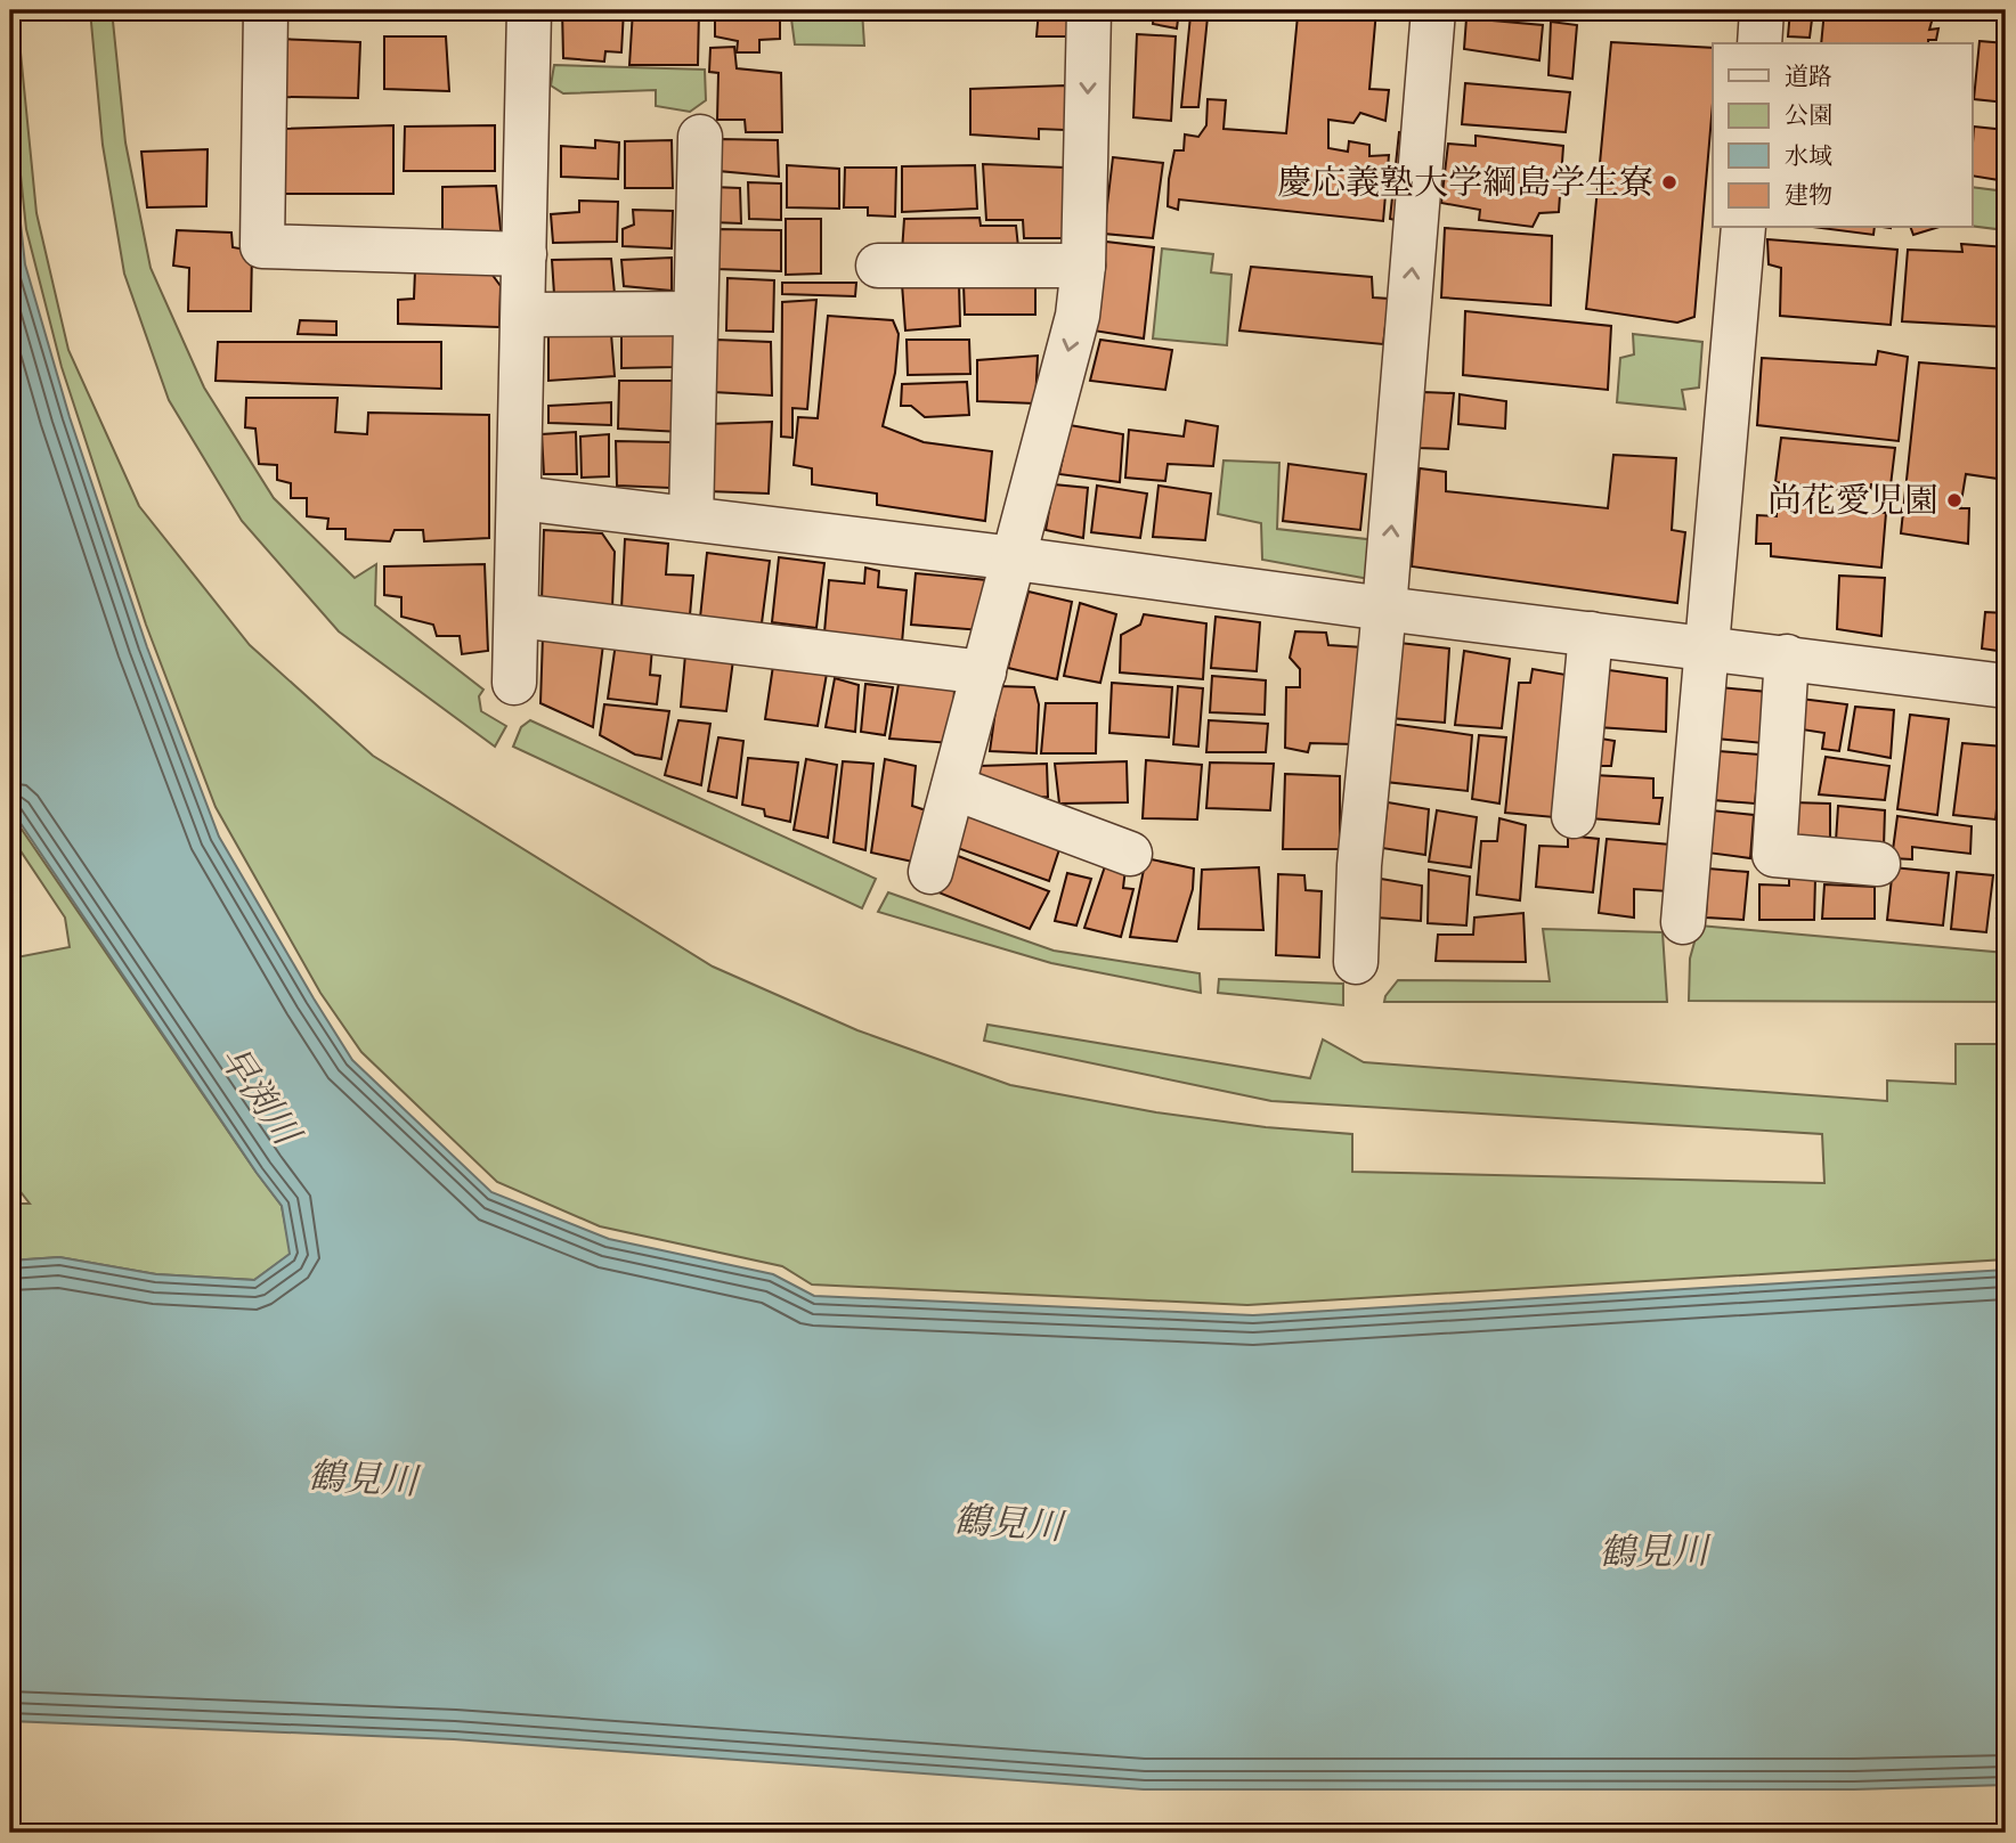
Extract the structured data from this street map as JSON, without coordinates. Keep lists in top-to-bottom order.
{
  "water": ["早渕川", "鶴見川"],
  "places": ["慶応義塾大学綱島学生寮", "尚花愛児園"],
  "legend": [
    "道路",
    "公園",
    "水域",
    "建物"
  ]
}
